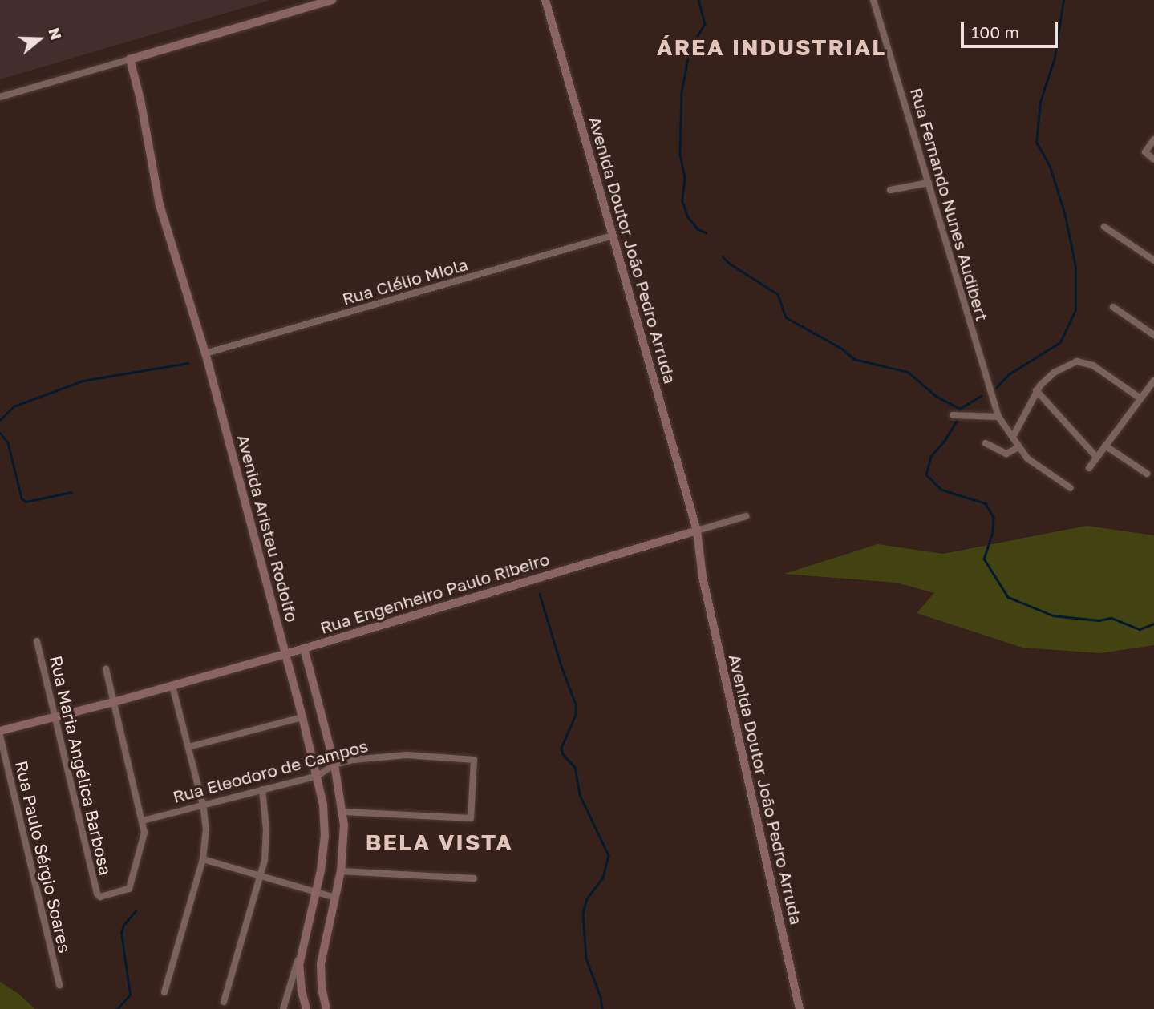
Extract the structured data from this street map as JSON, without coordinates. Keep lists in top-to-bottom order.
{
  "streets": {
    "street": [
      "Rua Fernando Nunes Audibert",
      "Avenida Doutor João Pedro Arruda",
      "Rua Clélio Miola",
      "Avenida Aristeu Rodolfo",
      "Rua Engenheiro Paulo Ribeiro",
      "Rua Maria Angélica Barbosa",
      "Rua Eleodoro de Campos",
      "Rua Paulo Sérgio Soares"
    ]
  },
  "crossings": [
    ["Avenida Doutor João Pedro Arruda", "Rua Clélio Miola"],
    ["Avenida Doutor João Pedro Arruda", "Rua Engenheiro Paulo Ribeiro"],
    ["Rua Clélio Miola", "Avenida Aristeu Rodolfo"],
    ["Avenida Aristeu Rodolfo", "Rua Engenheiro Paulo Ribeiro"],
    ["Avenida Aristeu Rodolfo", "Rua Eleodoro de Campos"],
    ["Rua Engenheiro Paulo Ribeiro", "Rua Maria Angélica Barbosa"],
    ["Rua Maria Angélica Barbosa", "Rua Eleodoro de Campos"]
  ],
  "districts": ["ÁREA INDUSTRIAL", "BELA VISTA"],
  "scale_bar": "100 m",
  "north": "right"
}
